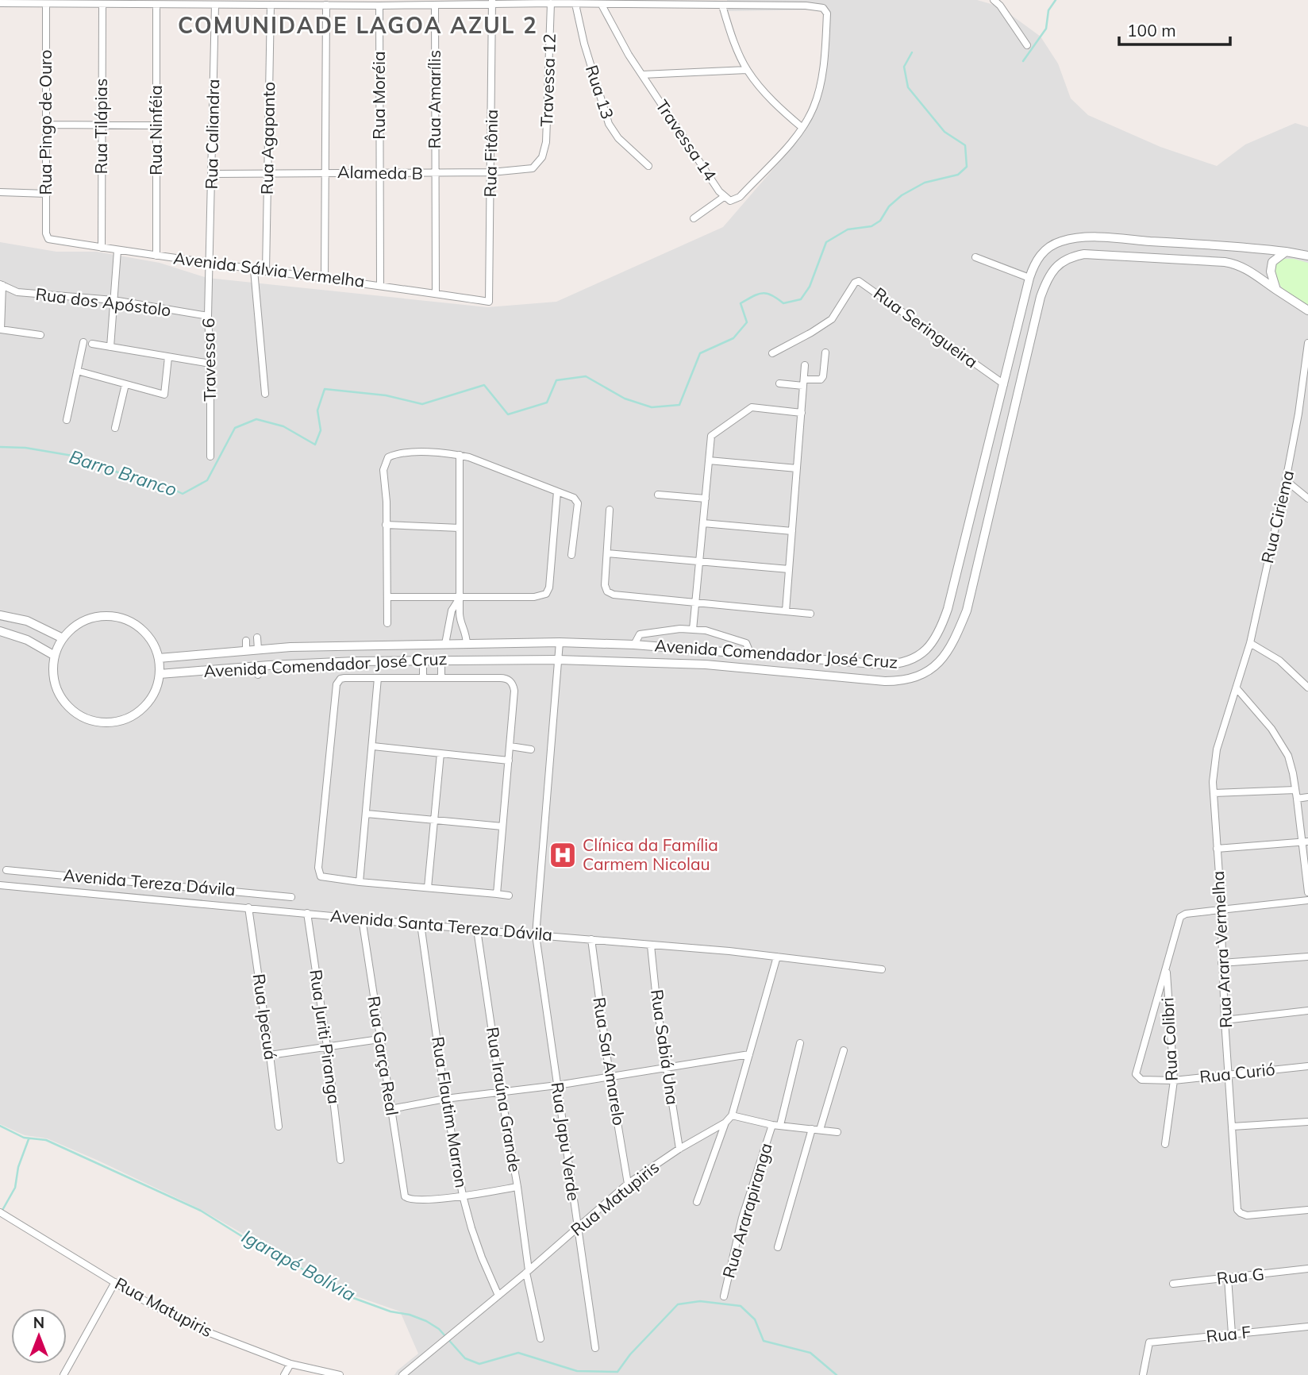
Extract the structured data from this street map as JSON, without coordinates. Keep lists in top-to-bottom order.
{
  "streets": {
    "street": [
      "Travessa 12",
      "Rua 13",
      "Rua Moréia",
      "Rua Amarílis",
      "Rua Pingo de Ouro",
      "Rua Tilápias",
      "Rua Ninféia",
      "Rua Caliandra",
      "Rua Agapanto",
      "Travessa 14",
      "Rua Fitônia",
      "Alameda B",
      "Avenida Sálvia Vermelha",
      "Rua dos Apóstolo",
      "Rua Seringueira",
      "Travessa 6",
      "Rua Ciriema",
      "Avenida Comendador José Cruz",
      "Avenida Tereza Dávila",
      "Avenida Santa Tereza Dávila",
      "Rua Arara Vermelha",
      "Rua Ipecuá",
      "Rua Juriti Piranga",
      "Rua Colibri",
      "Rua Sabiá Una",
      "Rua Garça Real",
      "Rua Saí Amarelo",
      "Rua Curió",
      "Rua Iraúna Grande",
      "Rua Flautim Marron",
      "Rua Japu Verde",
      "Rua Matupiris",
      "Rua Ararapiranga",
      "Rua G",
      "Rua F"
    ]
  },
  "crossings": [
    ["Travessa 12", "Alameda B"],
    ["Rua Moréia", "Alameda B"],
    ["Rua Moréia", "Avenida Sálvia Vermelha"],
    ["Rua Amarílis", "Alameda B"],
    ["Rua Amarílis", "Avenida Sálvia Vermelha"],
    ["Rua Pingo de Ouro", "Avenida Sálvia Vermelha"],
    ["Rua Tilápias", "Avenida Sálvia Vermelha"],
    ["Rua Ninféia", "Avenida Sálvia Vermelha"],
    ["Rua Caliandra", "Alameda B"],
    ["Rua Caliandra", "Avenida Sálvia Vermelha"],
    ["Rua Caliandra", "Travessa 6"],
    ["Rua Agapanto", "Alameda B"],
    ["Rua Agapanto", "Avenida Sálvia Vermelha"],
    ["Rua Fitônia", "Alameda B"],
    ["Rua Fitônia", "Avenida Sálvia Vermelha"],
    ["Avenida Sálvia Vermelha", "Travessa 6"],
    ["Rua dos Apóstolo", "Travessa 6"],
    ["Rua Seringueira", "Avenida Comendador José Cruz"],
    ["Rua Ciriema", "Rua Arara Vermelha"],
    ["Avenida Comendador José Cruz", "Rua Japu Verde"],
    ["Avenida Santa Tereza Dávila", "Rua Ipecuá"],
    ["Avenida Santa Tereza Dávila", "Rua Juriti Piranga"],
    ["Avenida Santa Tereza Dávila", "Rua Sabiá Una"],
    ["Avenida Santa Tereza Dávila", "Rua Garça Real"],
    ["Avenida Santa Tereza Dávila", "Rua Saí Amarelo"],
    ["Avenida Santa Tereza Dávila", "Rua Iraúna Grande"],
    ["Avenida Santa Tereza Dávila", "Rua Flautim Marron"],
    ["Avenida Santa Tereza Dávila", "Rua Japu Verde"],
    ["Avenida Santa Tereza Dávila", "Rua Matupiris"],
    ["Rua Arara Vermelha", "Rua Colibri"],
    ["Rua Arara Vermelha", "Rua Curió"],
    ["Rua Colibri", "Rua Curió"],
    ["Rua Sabiá Una", "Rua Matupiris"],
    ["Rua Garça Real", "Rua Flautim Marron"],
    ["Rua Saí Amarelo", "Rua Matupiris"],
    ["Rua Iraúna Grande", "Rua Matupiris"],
    ["Rua Flautim Marron", "Rua Matupiris"],
    ["Rua Japu Verde", "Rua Matupiris"]
  ],
  "districts": ["COMUNIDADE LAGOA AZUL 2"],
  "water": ["Barro Branco", "Igarapé Bolívia"],
  "places": {
    "hospital": ["Clínica da Família Carmem Nicolau"]
  },
  "scale_bar": "100 m",
  "north": "top"
}
